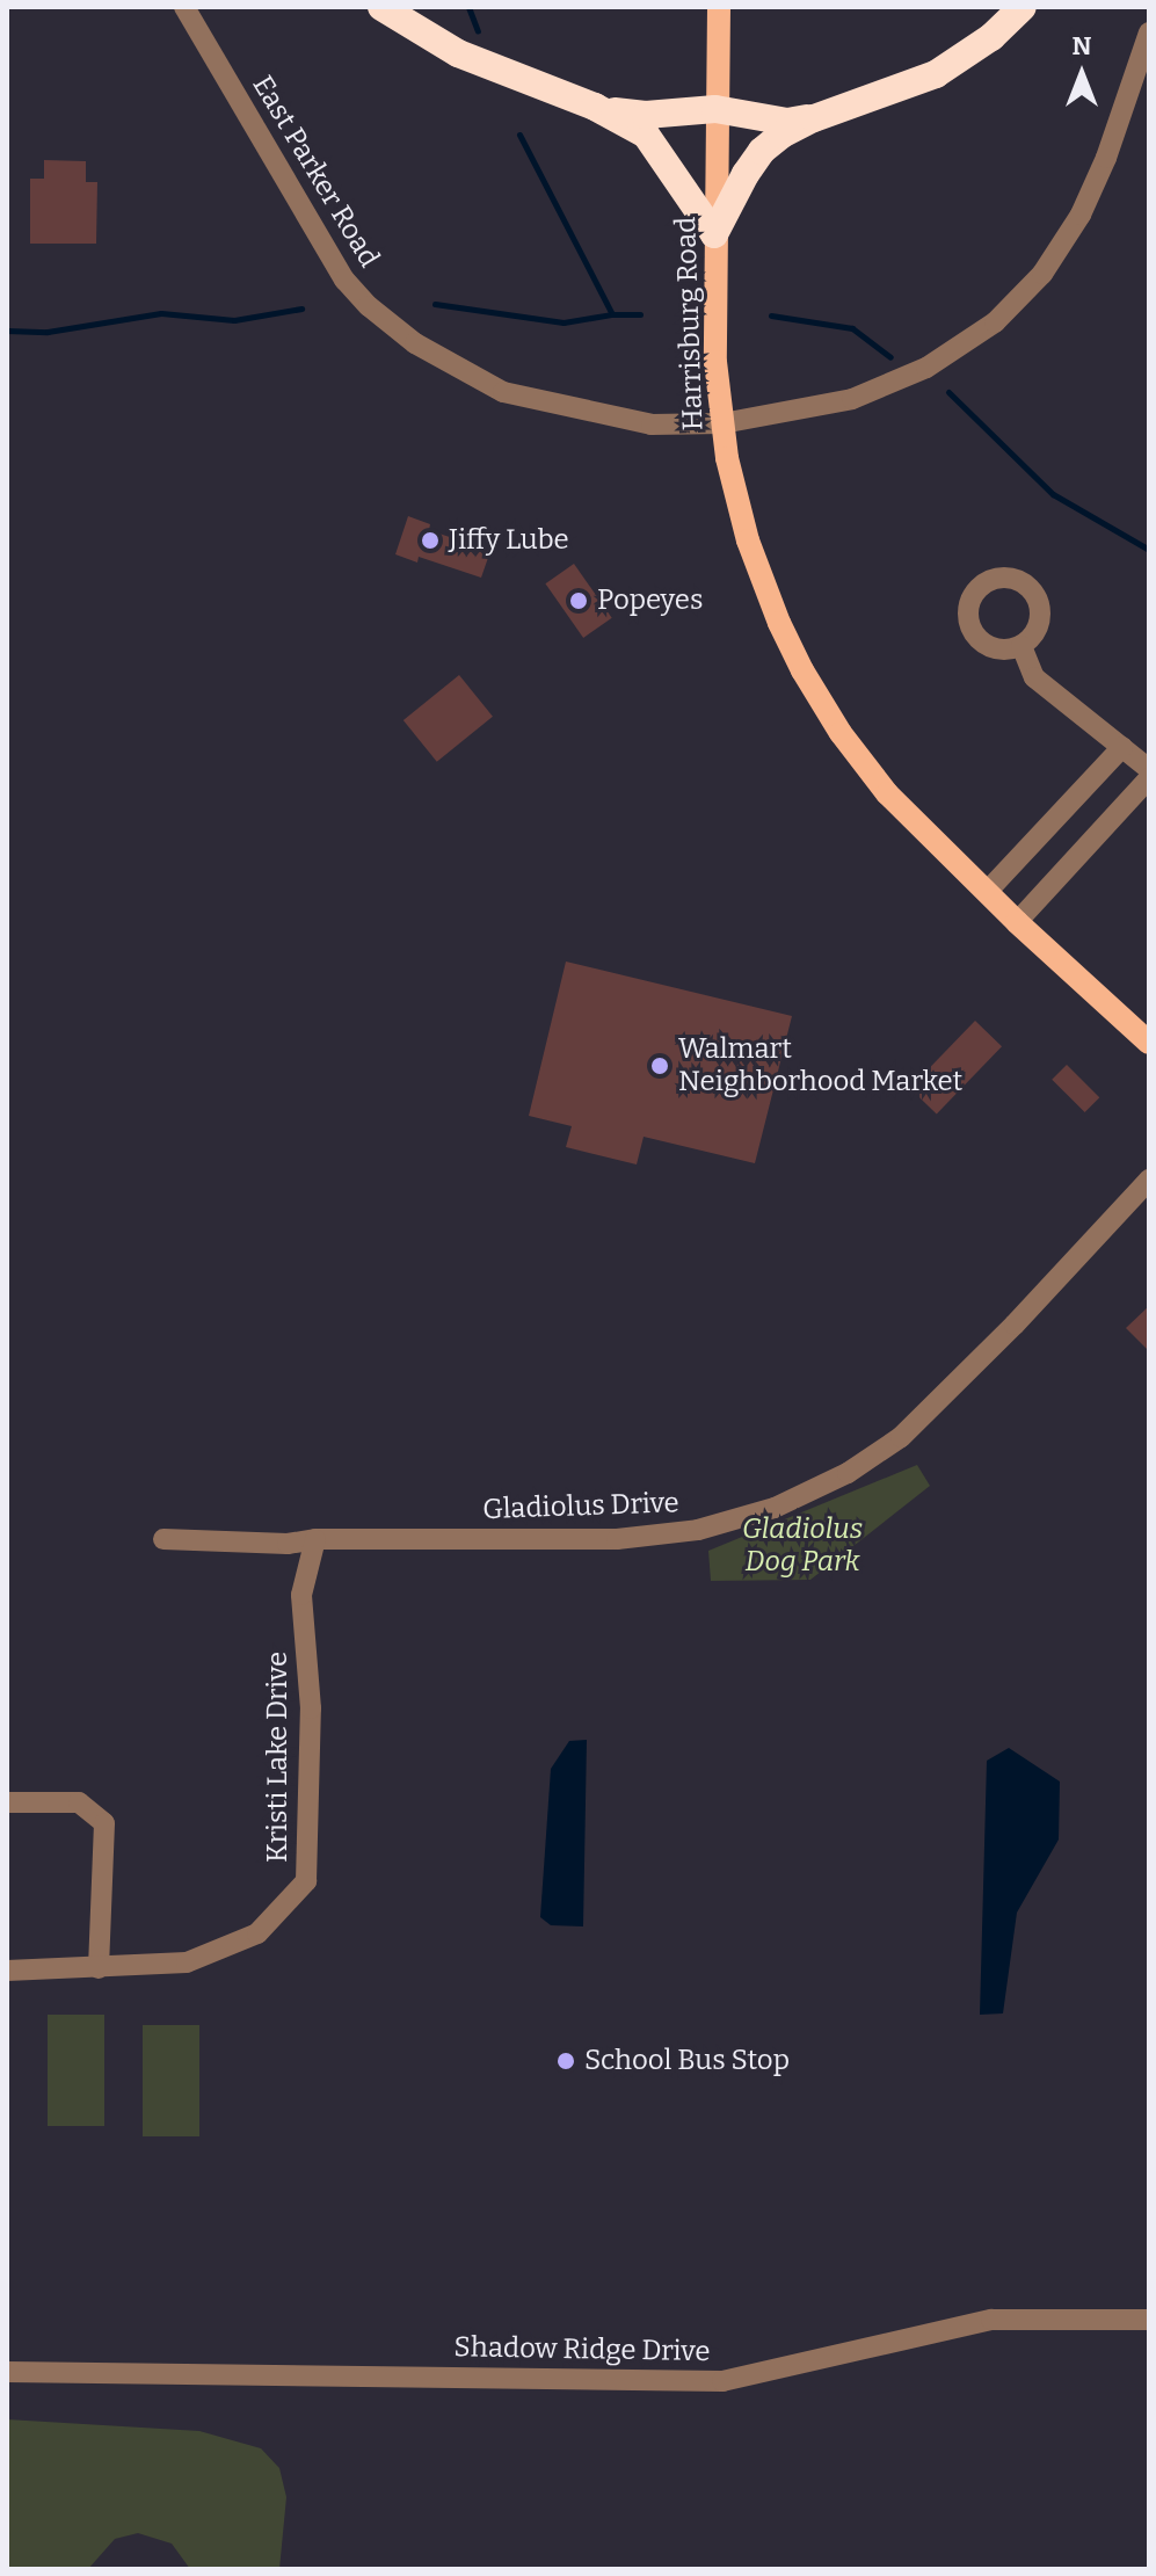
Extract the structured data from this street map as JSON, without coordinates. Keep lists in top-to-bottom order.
{
  "streets": {
    "main road": ["Harrisburg Road"],
    "street": [
      "East Parker Road",
      "Gladiolus Drive",
      "Kristi Lake Drive",
      "Shadow Ridge Drive"
    ]
  },
  "crossings": [
    ["East Parker Road", "Harrisburg Road"],
    ["Gladiolus Drive", "Kristi Lake Drive"]
  ],
  "parks": ["Gladiolus Dog Park"],
  "places": [
    "Jiffy Lube",
    "Popeyes",
    "Walmart Neighborhood Market",
    "School Bus Stop"
  ],
  "north": "top"
}
